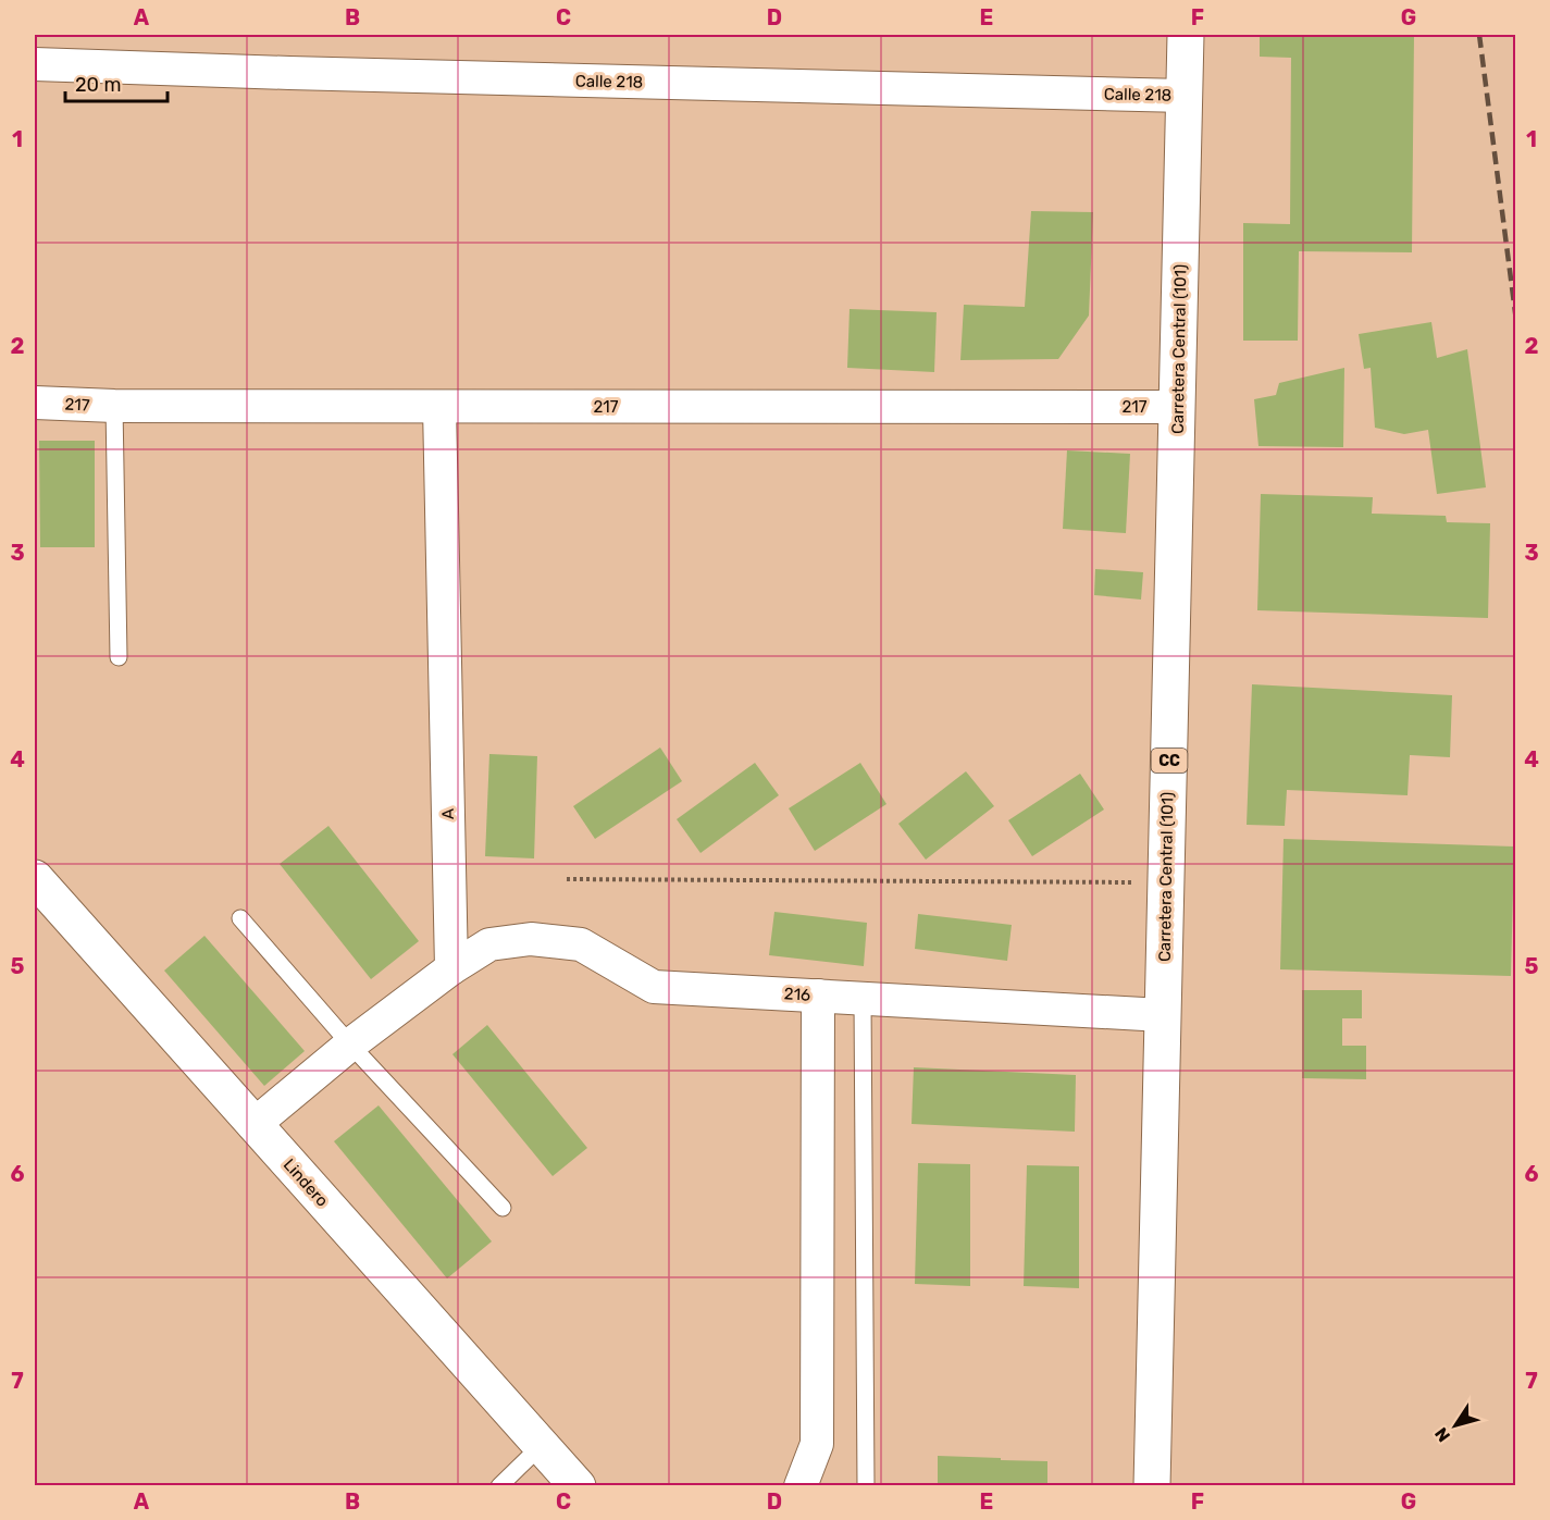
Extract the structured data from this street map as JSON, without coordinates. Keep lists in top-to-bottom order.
{
  "streets": {
    "main road": ["Carretera Central (101)", "CC", "Lindero"],
    "street": [
      "Calle 218",
      "217",
      "A",
      "216"
    ]
  },
  "crossings": [
    ["Calle 218", "Carretera Central (101)"],
    ["Carretera Central (101)", "217"],
    ["Carretera Central (101)", "216"],
    ["217", "A"],
    ["A", "216"]
  ],
  "scale_bar": "20 m",
  "north": "bottom left",
  "grid": {
    "columns": [
      "A",
      "B",
      "C",
      "D",
      "E",
      "F",
      "G"
    ],
    "rows": [
      "1",
      "2",
      "3",
      "4",
      "5",
      "6",
      "7"
    ]
  }
}
